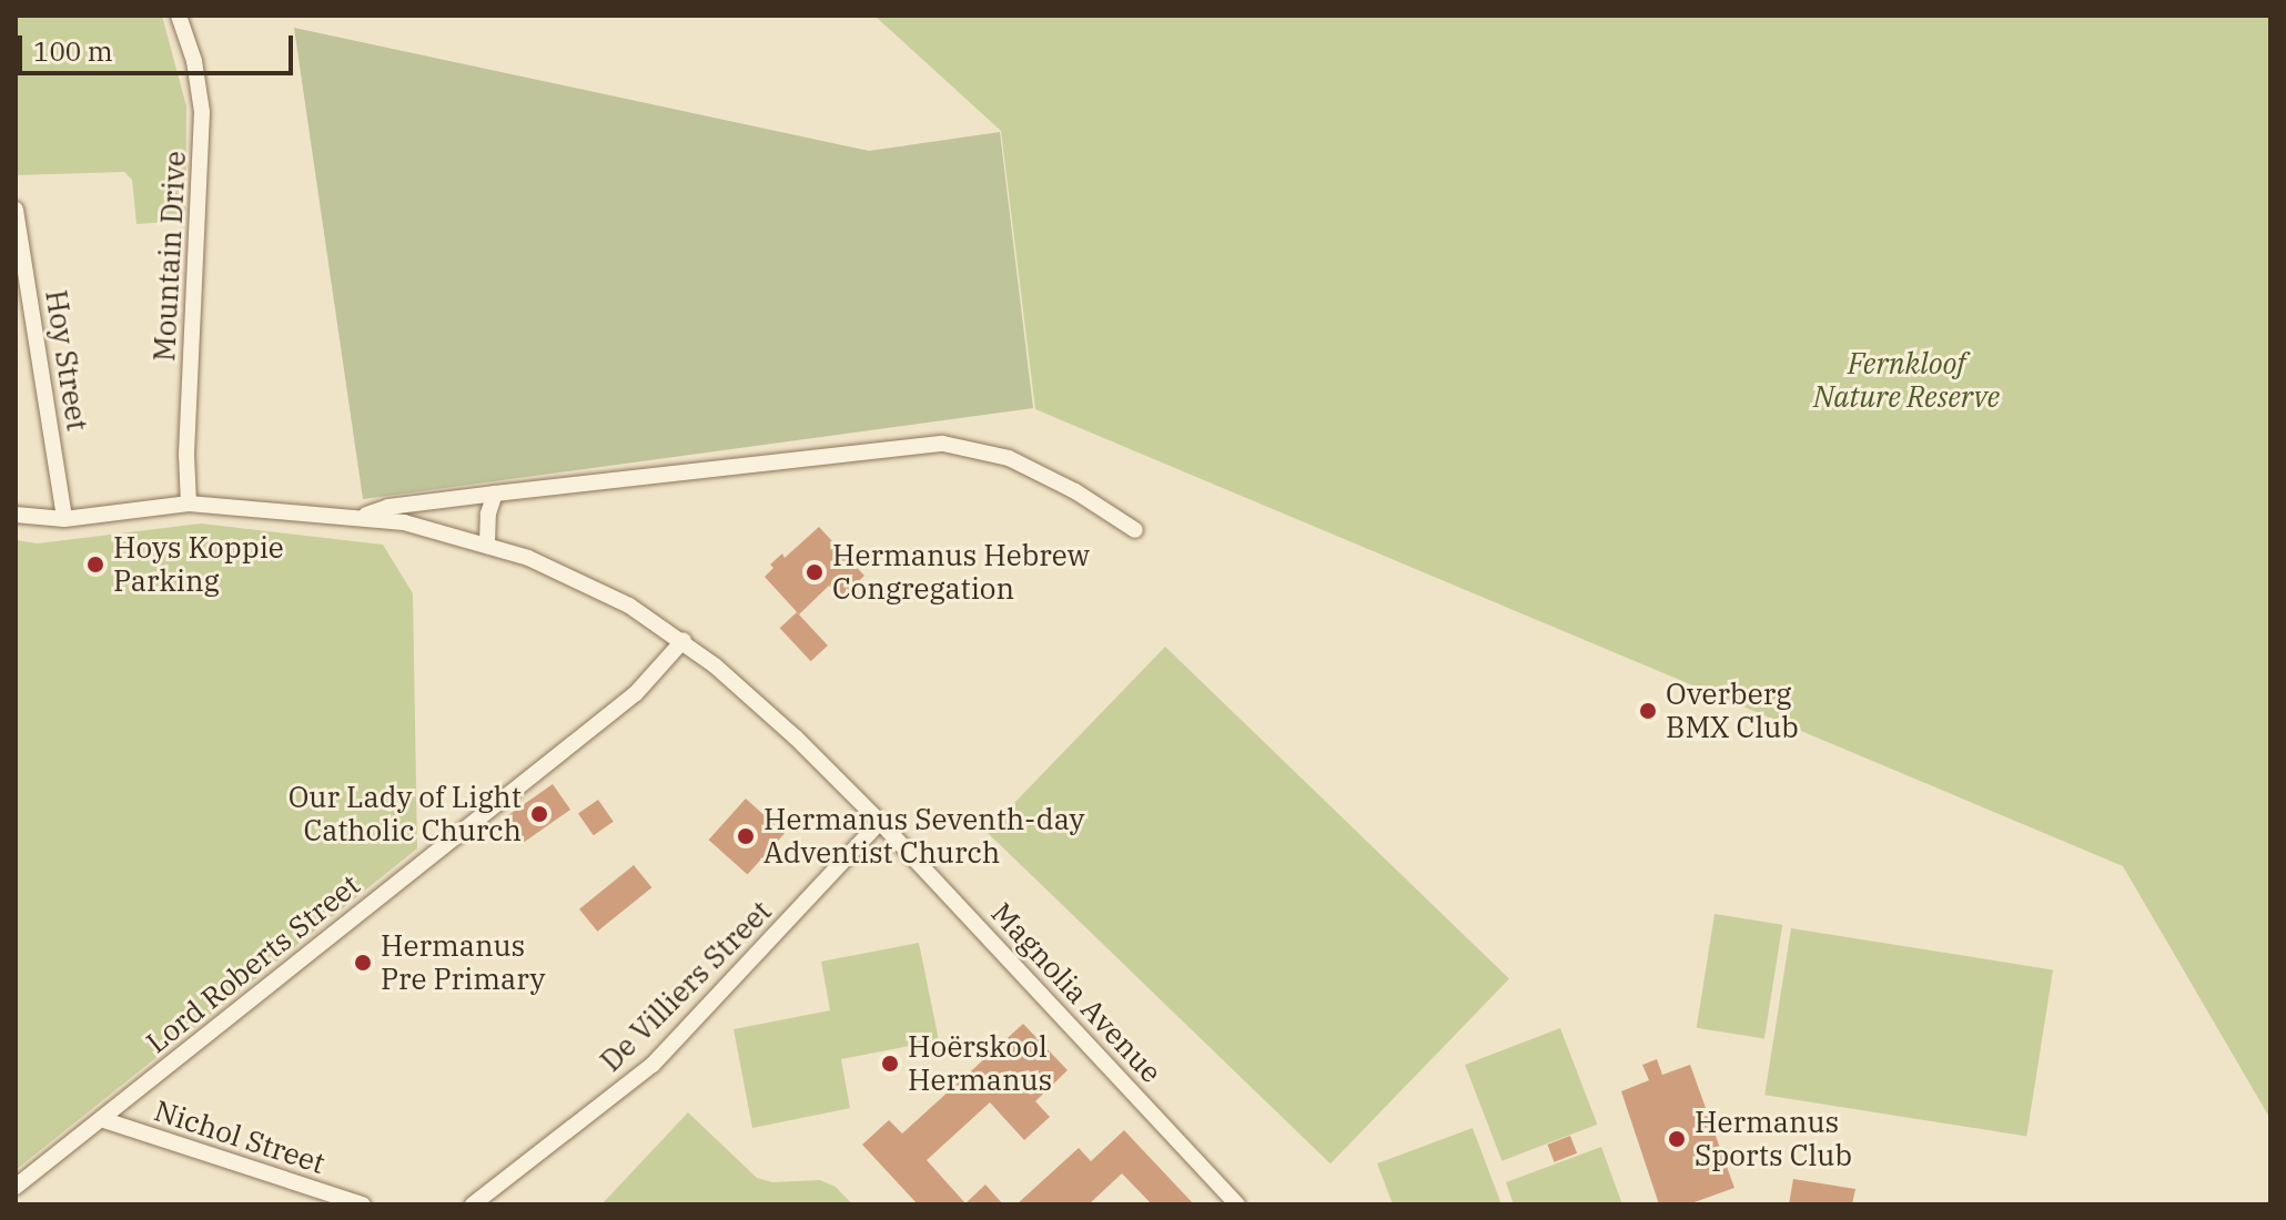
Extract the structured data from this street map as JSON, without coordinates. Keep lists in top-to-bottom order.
{
  "streets": {
    "street": [
      "Mountain Drive",
      "Hoy Street",
      "Lord Roberts Street",
      "De Villiers Street",
      "Magnolia Avenue",
      "Nichol Street"
    ]
  },
  "crossings": [
    ["Mountain Drive", "Magnolia Avenue"],
    ["Hoy Street", "Magnolia Avenue"],
    ["Lord Roberts Street", "Magnolia Avenue"],
    ["Lord Roberts Street", "Nichol Street"],
    ["De Villiers Street", "Magnolia Avenue"]
  ],
  "parks": ["Fernkloof Nature Reserve"],
  "places": [
    "Hoys Koppie Parking",
    "Hermanus Hebrew Congregation",
    "Overberg BMX Club",
    "Our Lady of Light Catholic Church",
    "Hermanus Seventh-day Adventist Church",
    "Hermanus Pre Primary",
    "Hoërskool Hermanus",
    "Hermanus Sports Club"
  ],
  "scale_bar": "100 m"
}
